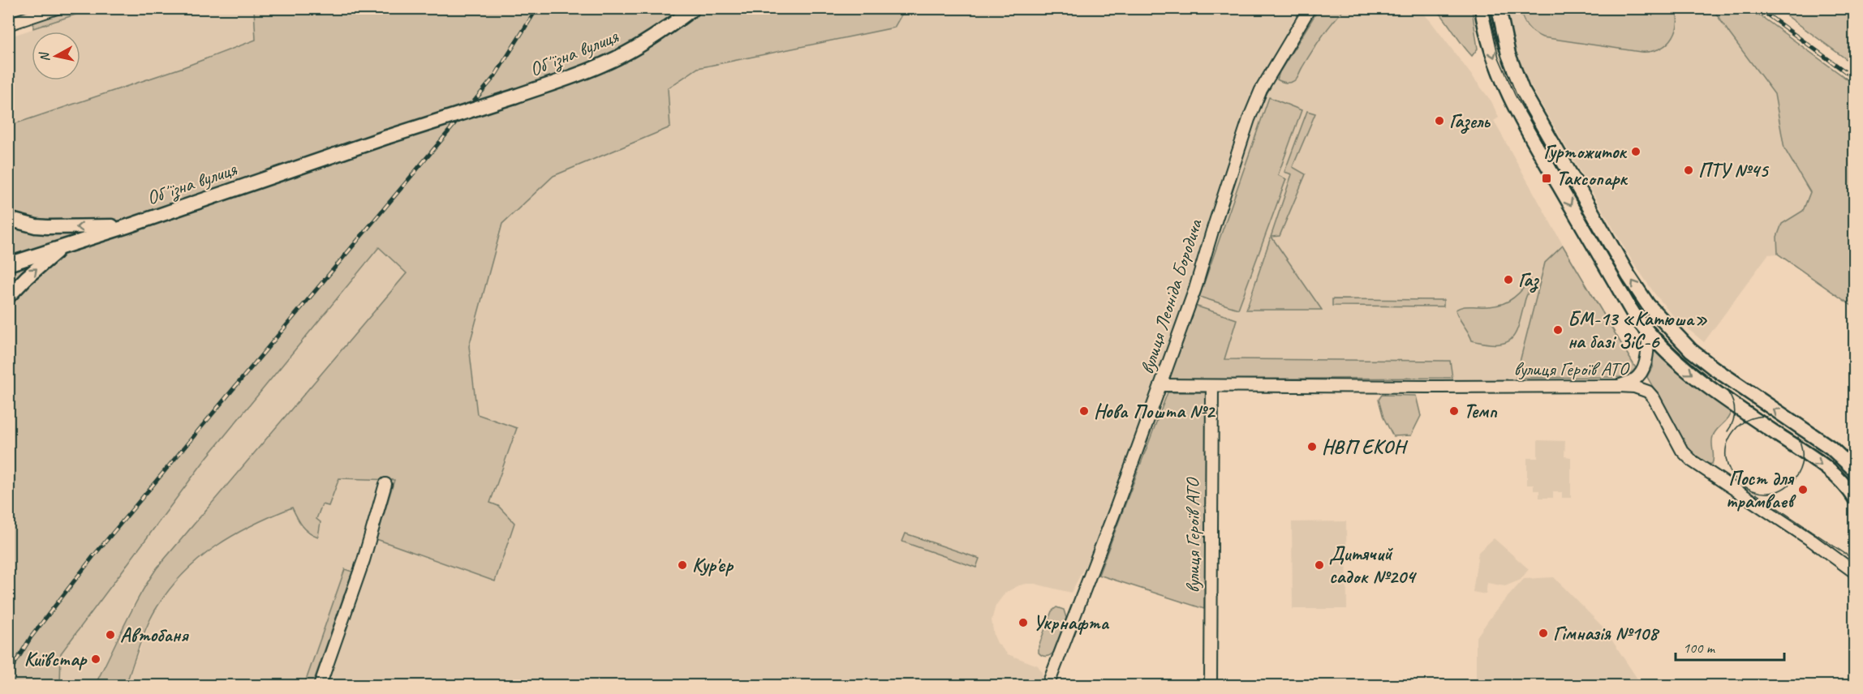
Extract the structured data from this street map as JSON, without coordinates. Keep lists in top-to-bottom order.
{
  "streets": {
    "main road": ["Обʼїзна вулиця"],
    "street": ["вулиця Леоніда Бородича", "вулиця Героїв АТО"]
  },
  "crossings": [
    ["вулиця Леоніда Бородича", "вулиця Героїв АТО"]
  ],
  "places": {
    "other": [
      "Газель",
      "Гуртожиток",
      "ПТУ №45",
      "Газ",
      "БМ-13 «Катюша» на базі ЗіС-6",
      "Нова Пошта №2",
      "Темп",
      "НВП ЕКОН",
      "Пост для трамваев",
      "Кур'єр",
      "Дитячий садок №204",
      "Укрнафта",
      "Гімназія №108",
      "Автобаня",
      "Київстар"
    ],
    "transit": ["Таксопарк"]
  },
  "scale_bar": "100 m",
  "north": "left"
}
